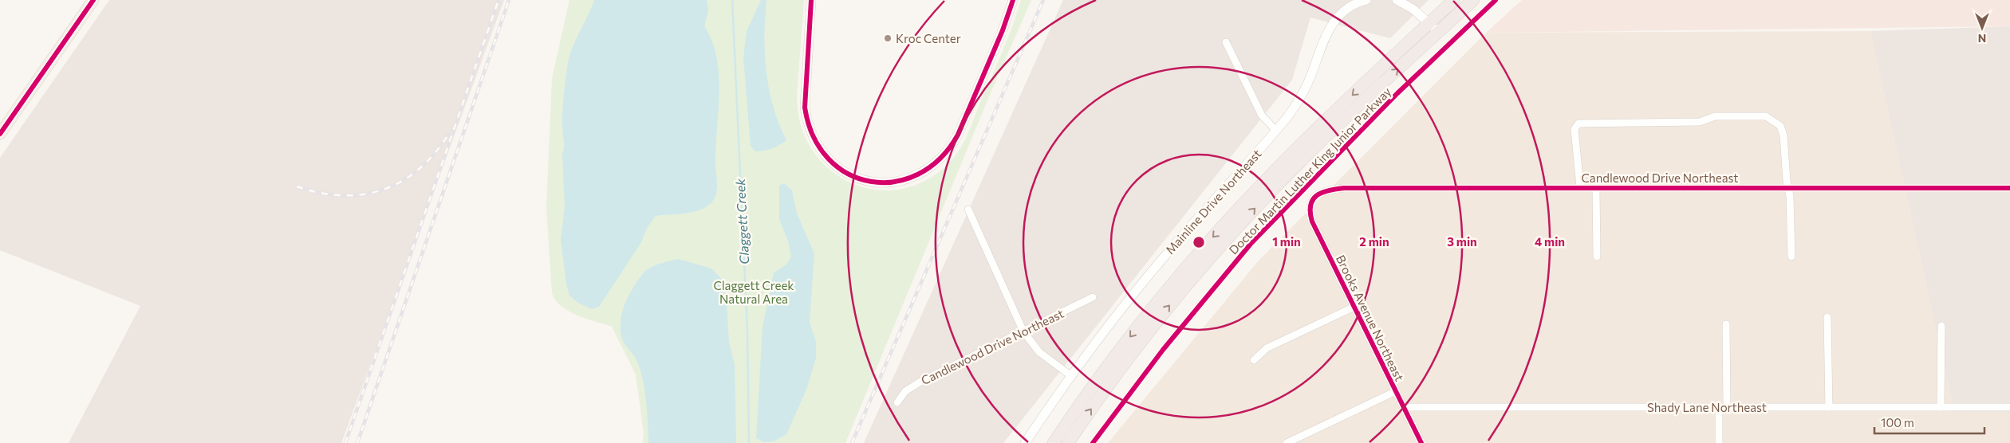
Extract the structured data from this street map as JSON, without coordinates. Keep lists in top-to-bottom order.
{
  "streets": {
    "highway": ["Doctor Martin Luther King Junior Parkway"],
    "street": [
      "Candlewood Drive Northeast",
      "Mainline Drive Northeast",
      "Brooks Avenue Northeast",
      "Shady Lane Northeast"
    ]
  },
  "crossings": [
    ["Candlewood Drive Northeast", "Brooks Avenue Northeast"],
    ["Brooks Avenue Northeast", "Shady Lane Northeast"]
  ],
  "water": ["Claggett Creek"],
  "parks": ["Claggett Creek Natural Area"],
  "places": ["Kroc Center"],
  "scale_bar": "100 m",
  "north": "bottom",
  "rings": [
    "1 min",
    "2 min",
    "3 min",
    "4 min"
  ]
}
